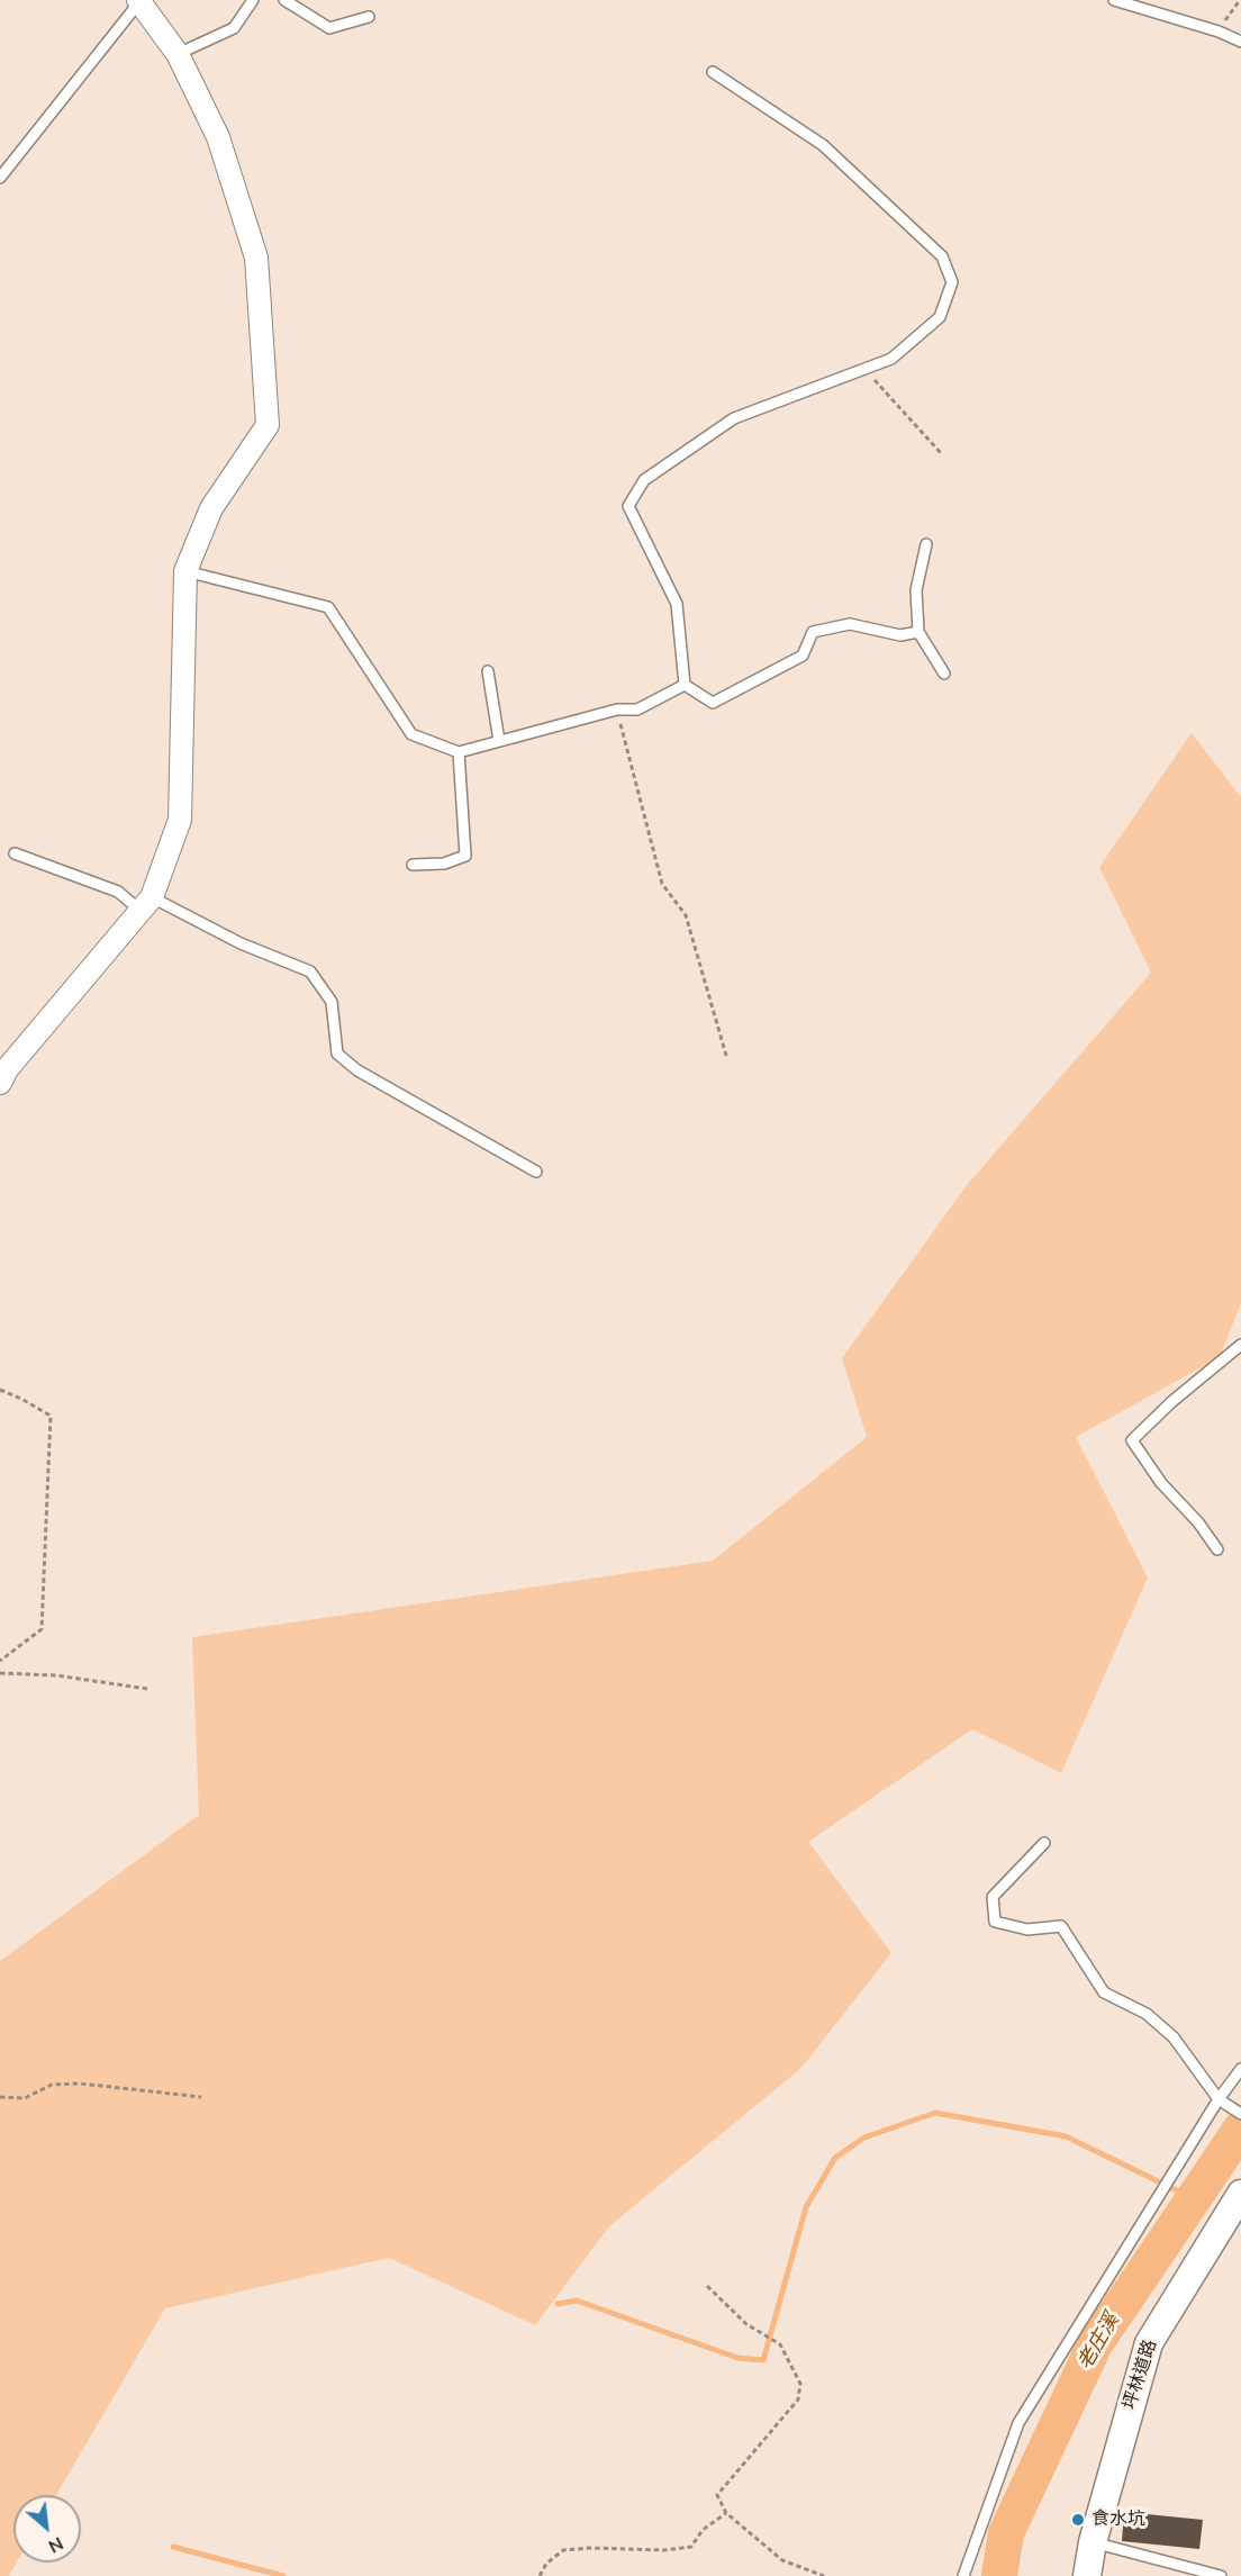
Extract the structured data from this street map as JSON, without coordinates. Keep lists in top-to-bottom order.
{
  "streets": {
    "street": ["坪林道路"]
  },
  "water": ["老庄溪"],
  "places": ["食水坑"],
  "north": "bottom right"
}
